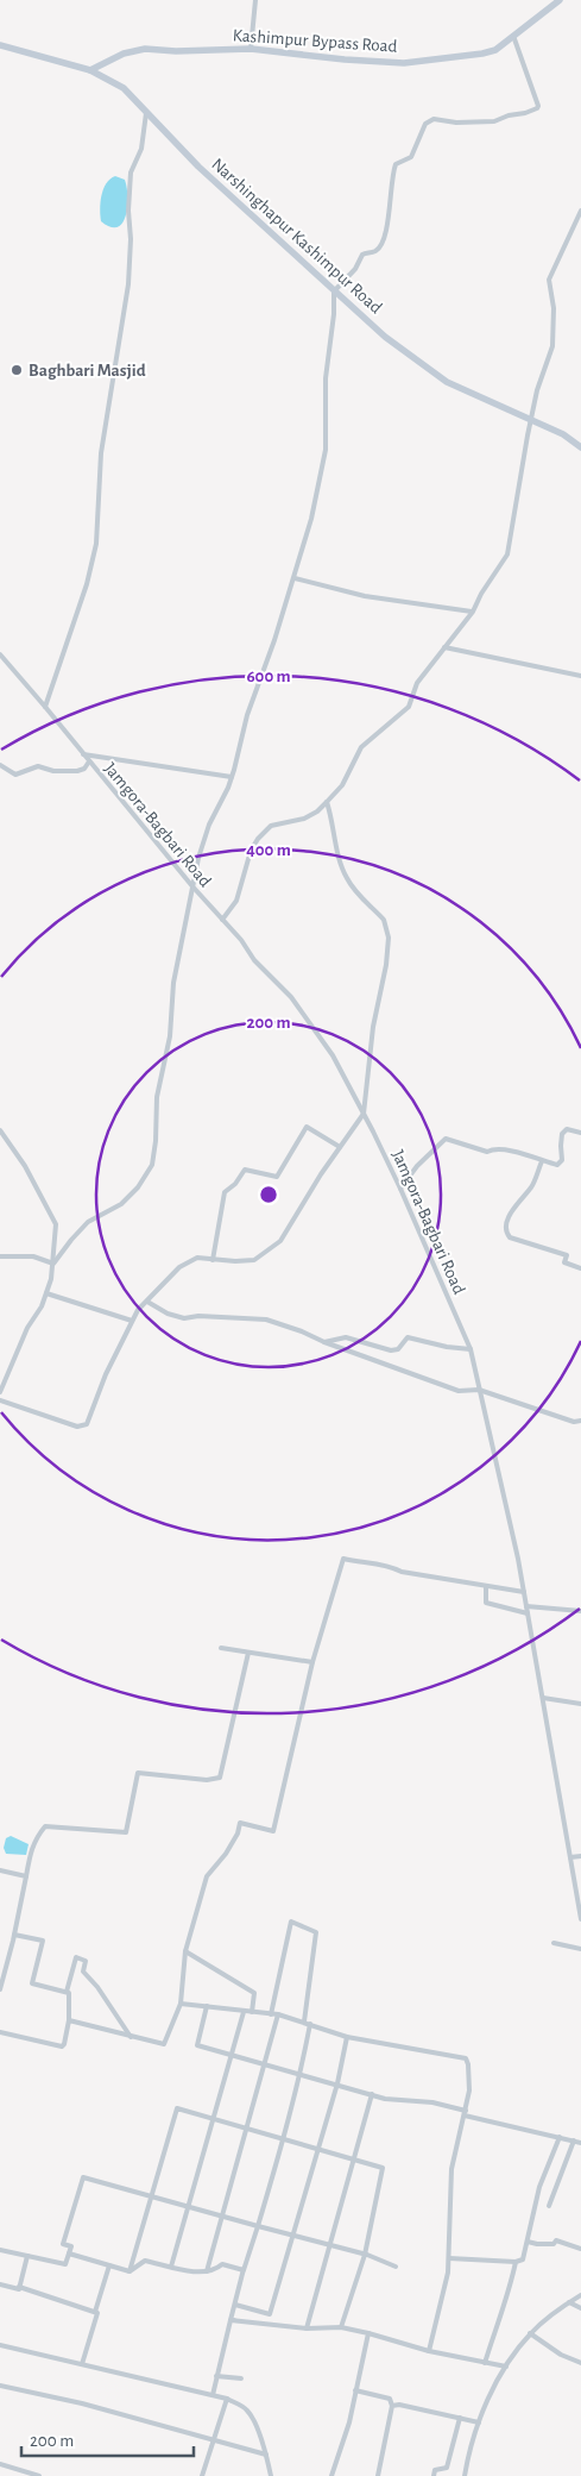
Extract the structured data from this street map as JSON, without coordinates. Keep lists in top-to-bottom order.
{
  "streets": {
    "street": ["Kashimpur Bypass Road", "Narshinghapur Kashimpur Road", "Jamgora-Bagbari Road"]
  },
  "crossings": [
    ["Kashimpur Bypass Road", "Narshinghapur Kashimpur Road"]
  ],
  "places": ["Baghbari Masjid"],
  "scale_bar": "200 m",
  "rings": ["600 m", "400 m", "200 m"]
}
